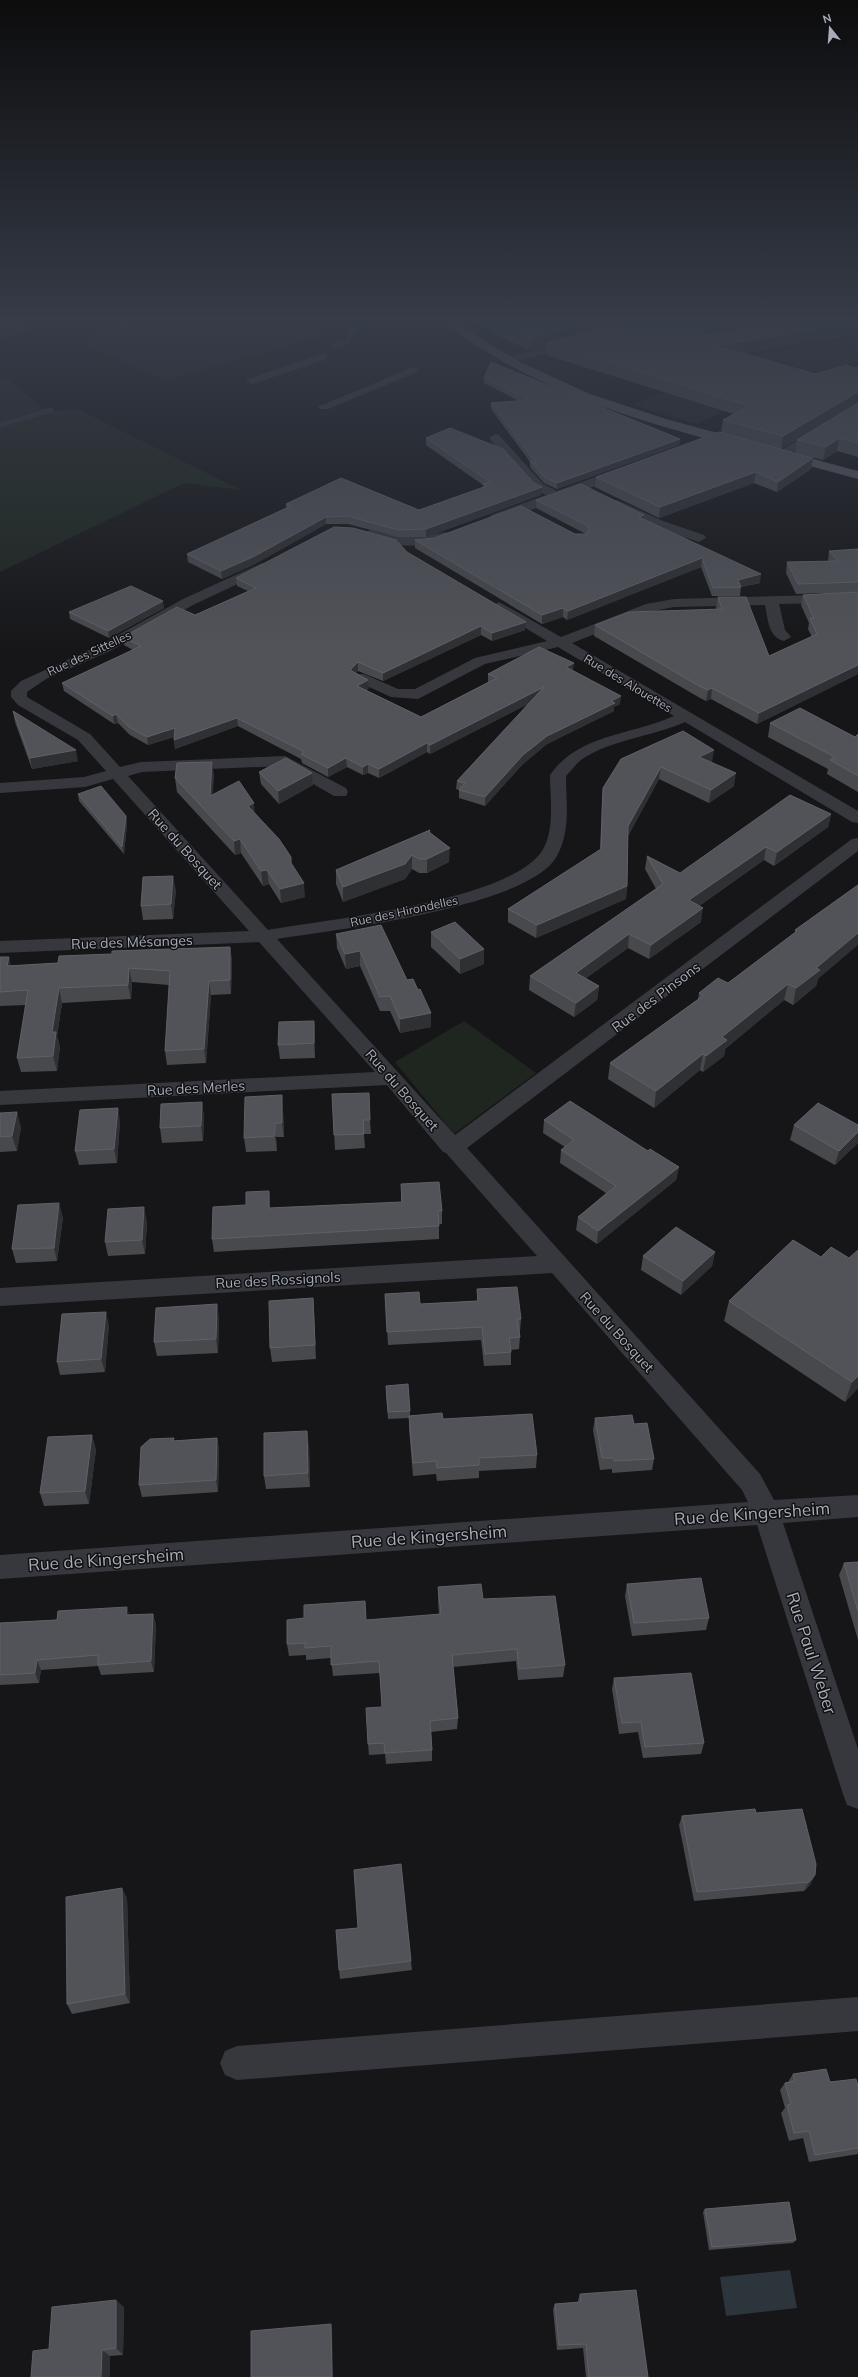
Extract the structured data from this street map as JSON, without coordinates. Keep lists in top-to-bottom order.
{
  "streets": {
    "street": [
      "Rue des Sittelles",
      "Rue des Alouettes",
      "Rue du Bosquet",
      "Rue des Hirondelles",
      "Rue des Mésanges",
      "Rue des Pinsons",
      "Rue des Merles",
      "Rue des Rossignols",
      "Rue de Kingersheim",
      "Rue Paul Weber"
    ]
  },
  "crossings": [
    ["Rue des Sittelles", "Rue du Bosquet"],
    ["Rue des Alouettes", "Rue des Hirondelles"],
    ["Rue du Bosquet", "Rue des Hirondelles"],
    ["Rue du Bosquet", "Rue des Mésanges"],
    ["Rue du Bosquet", "Rue des Pinsons"],
    ["Rue du Bosquet", "Rue des Merles"],
    ["Rue du Bosquet", "Rue des Rossignols"],
    ["Rue du Bosquet", "Rue de Kingersheim"],
    ["Rue du Bosquet", "Rue Paul Weber"],
    ["Rue des Hirondelles", "Rue des Mésanges"],
    ["Rue de Kingersheim", "Rue Paul Weber"]
  ],
  "north": "top"
}
